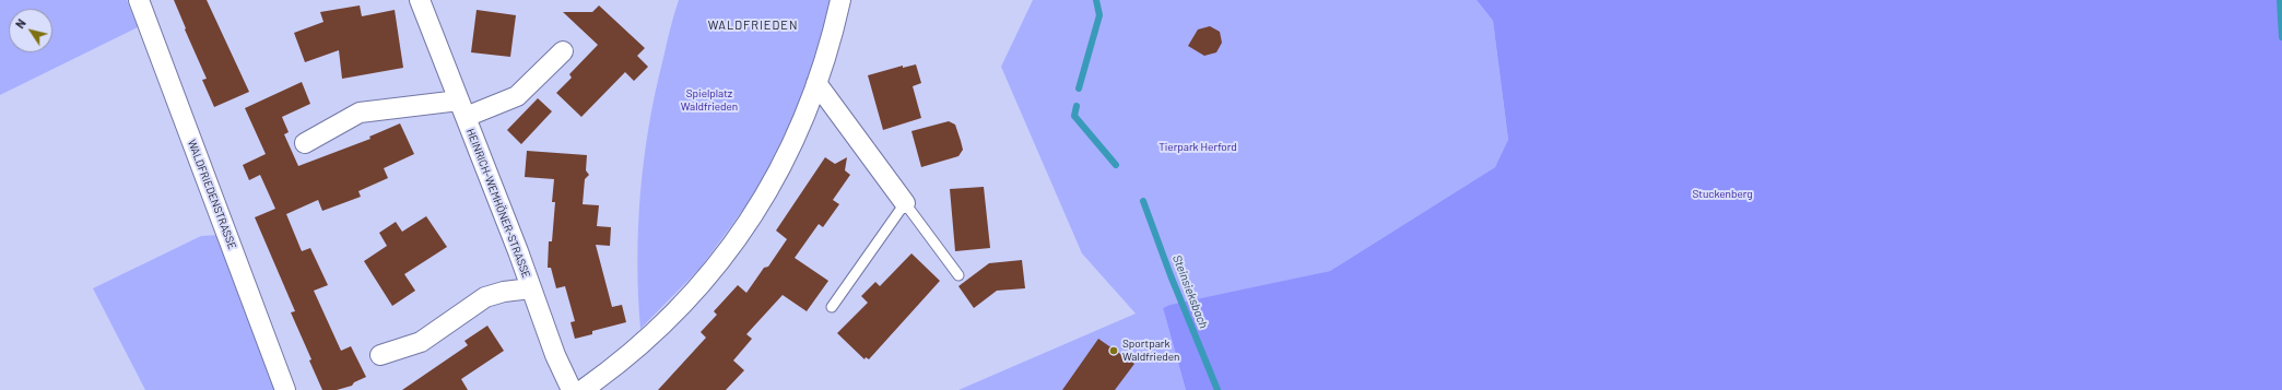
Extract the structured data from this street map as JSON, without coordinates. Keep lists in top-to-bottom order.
{
  "streets": {
    "street": ["WALDFRIEDENSTRASSE", "HEINRICH-WEMHÖNER-STRASSE"]
  },
  "districts": ["WALDFRIEDEN"],
  "water": ["Steinsieksbach"],
  "parks": ["Spielplatz Waldfrieden", "Tierpark Herford", "Stuckenberg"],
  "places": ["Sportpark Waldfrieden"],
  "north": "top left"
}
